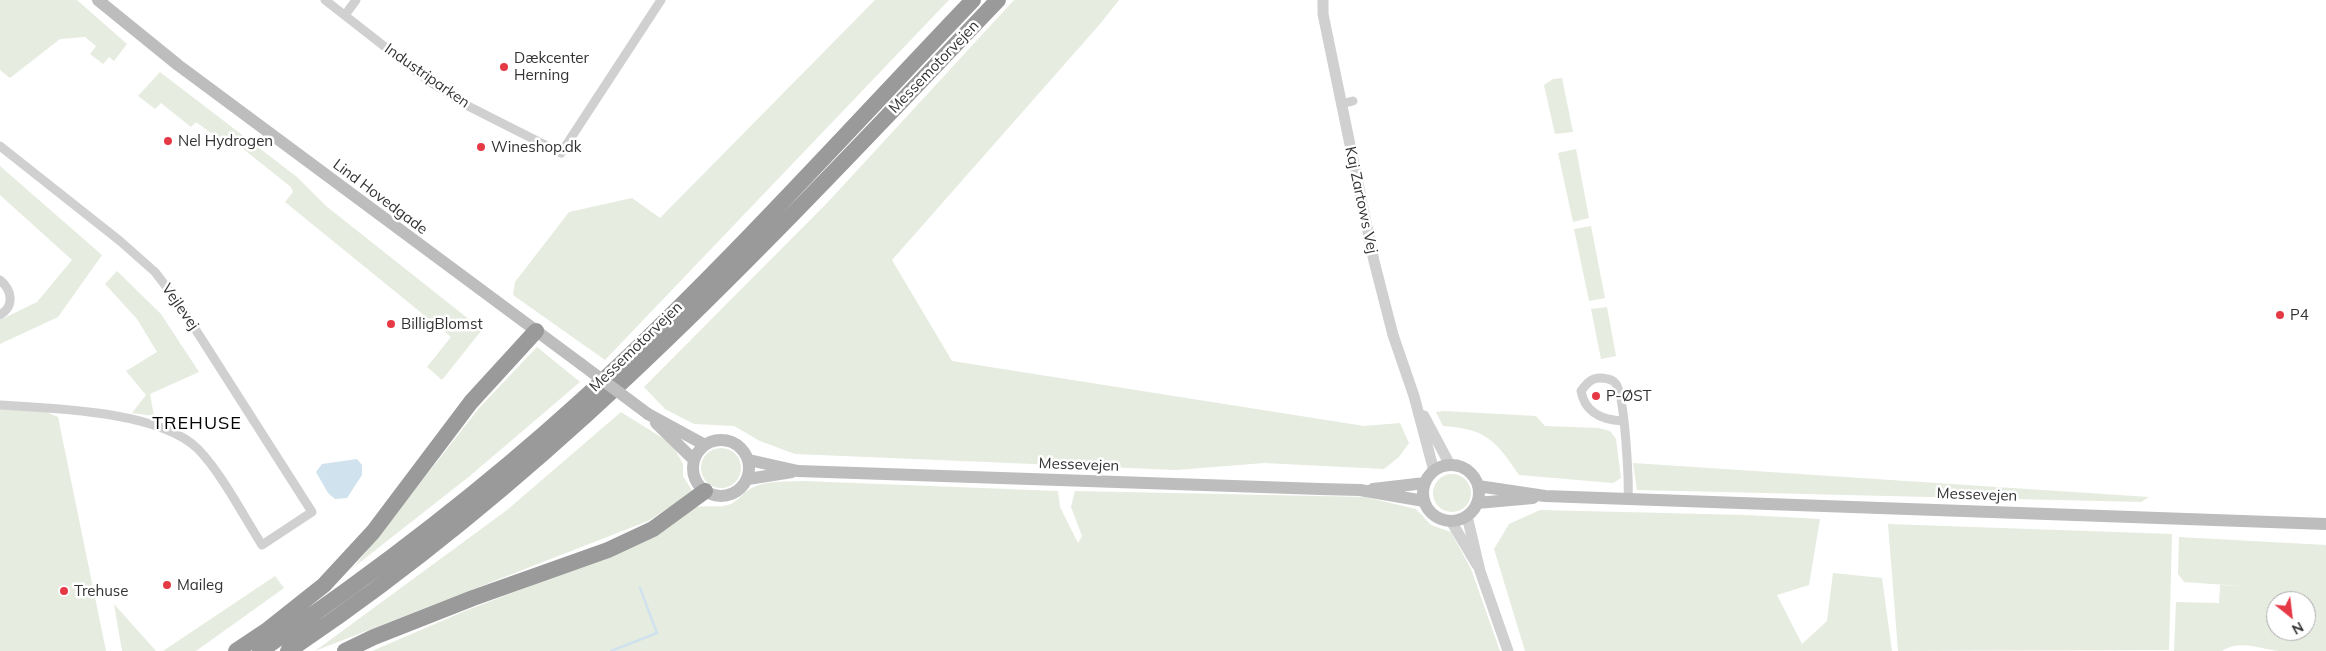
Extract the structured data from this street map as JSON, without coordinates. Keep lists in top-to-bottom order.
{
  "streets": {
    "highway": ["Messemotorvejen"],
    "main road": ["Lind Hovedgade", "Messevejen"],
    "street": ["Industriparken", "Kaj Zartows Vej", "Vejlevej"]
  },
  "crossings": [
    ["Lind Hovedgade", "Messevejen"],
    ["Kaj Zartows Vej", "Messevejen"]
  ],
  "districts": ["TREHUSE"],
  "places": [
    "Dækcenter Herning",
    "Nel Hydrogen",
    "Wineshop.dk",
    "P4",
    "BilligBlomst",
    "P-ØST",
    "Maileg",
    "Trehuse"
  ],
  "north": "bottom right"
}
